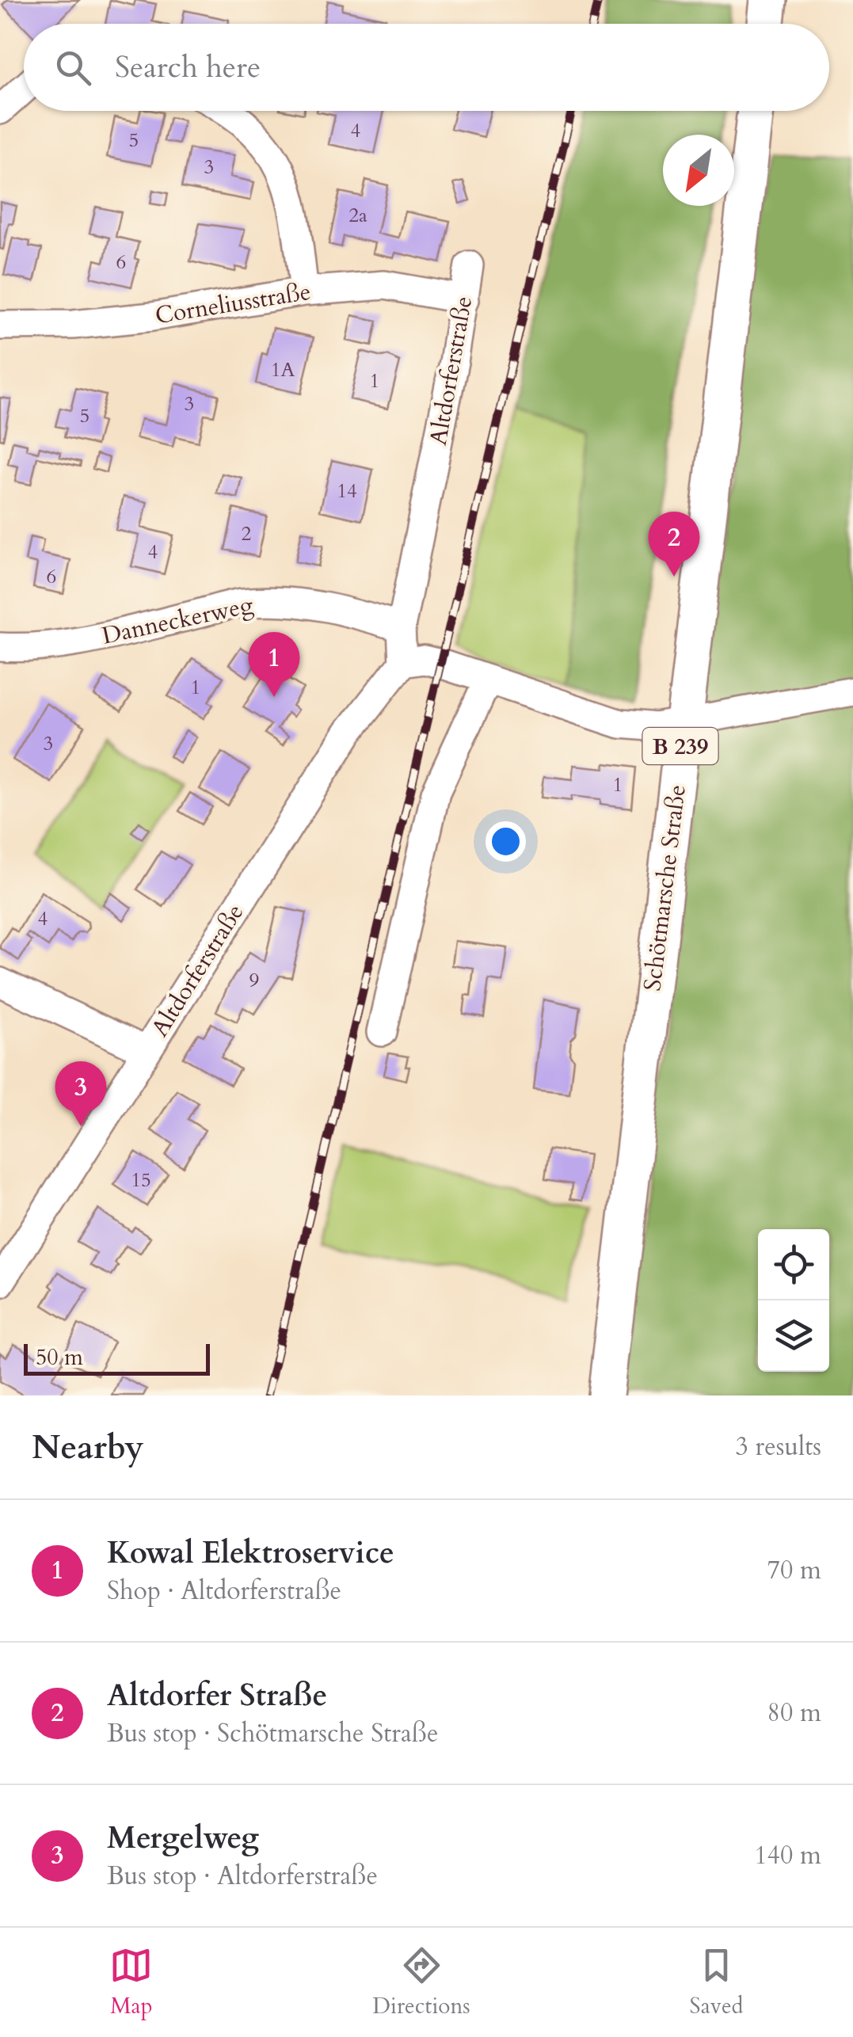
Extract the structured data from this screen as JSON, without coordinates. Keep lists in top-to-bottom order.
{
  "streets": {
    "main road": ["B 239", "Schötmarsche Straße"],
    "street": ["Corneliusstraße", "Altdorferstraße", "Danneckerweg"]
  },
  "crossings": [
    ["Corneliusstraße", "Altdorferstraße"],
    ["Altdorferstraße", "Danneckerweg"]
  ],
  "house_numbers": [
    "4",
    "5",
    "3",
    "2a",
    "6",
    "1A",
    "1",
    "3",
    "5",
    "14",
    "2",
    "4",
    "6",
    "1",
    "3",
    "1",
    "4",
    "9",
    "15"
  ],
  "scale_bar": "50 m",
  "north": "bottom left",
  "page": {
    "search": "Search here",
    "pins": ["2", "1", "3"],
    "scale": "50 m",
    "heading": ["Nearby", "3 results"],
    "list": [
      {
        "mark": "1",
        "name": "Kowal Elektroservice",
        "note": "Shop · Altdorferstraße",
        "value": "70 m"
      },
      {
        "mark": "2",
        "name": "Altdorfer Straße",
        "note": "Bus stop · Schötmarsche Straße",
        "value": "80 m"
      },
      {
        "mark": "3",
        "name": "Mergelweg",
        "note": "Bus stop · Altdorferstraße",
        "value": "140 m"
      }
    ],
    "nav": ["Map", "Directions", "Saved"]
  }
}
